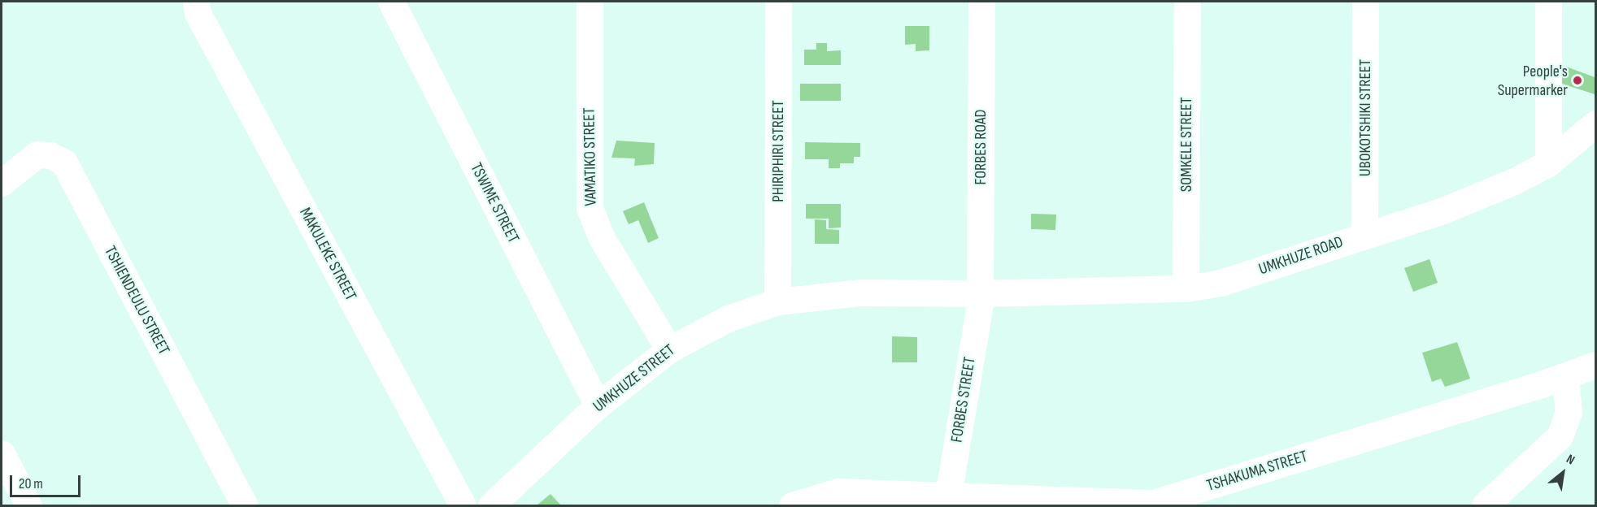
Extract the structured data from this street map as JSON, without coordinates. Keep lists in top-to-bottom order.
{
  "streets": {
    "street": [
      "UBOKOTSHIKI STREET",
      "SOMKELE STREET",
      "FORBES ROAD",
      "PHIRIPHIRI STREET",
      "VAMATIKO STREET",
      "TSWIME STREET",
      "MAKULEKE STREET",
      "UMKHUZE ROAD",
      "TSHIENDEULU STREET",
      "UMKHUZE STREET",
      "FORBES STREET",
      "TSHAKUMA STREET"
    ]
  },
  "crossings": [
    ["UBOKOTSHIKI STREET", "UMKHUZE ROAD"],
    ["SOMKELE STREET", "UMKHUZE ROAD"],
    ["FORBES ROAD", "UMKHUZE ROAD"],
    ["FORBES ROAD", "UMKHUZE STREET"],
    ["FORBES ROAD", "FORBES STREET"],
    ["PHIRIPHIRI STREET", "UMKHUZE STREET"],
    ["VAMATIKO STREET", "UMKHUZE STREET"],
    ["TSWIME STREET", "UMKHUZE STREET"],
    ["UMKHUZE ROAD", "UMKHUZE STREET"],
    ["UMKHUZE ROAD", "FORBES STREET"],
    ["UMKHUZE STREET", "FORBES STREET"],
    ["FORBES STREET", "TSHAKUMA STREET"]
  ],
  "places": ["People's Supermarker"],
  "scale_bar": "20 m",
  "north": "top right"
}
